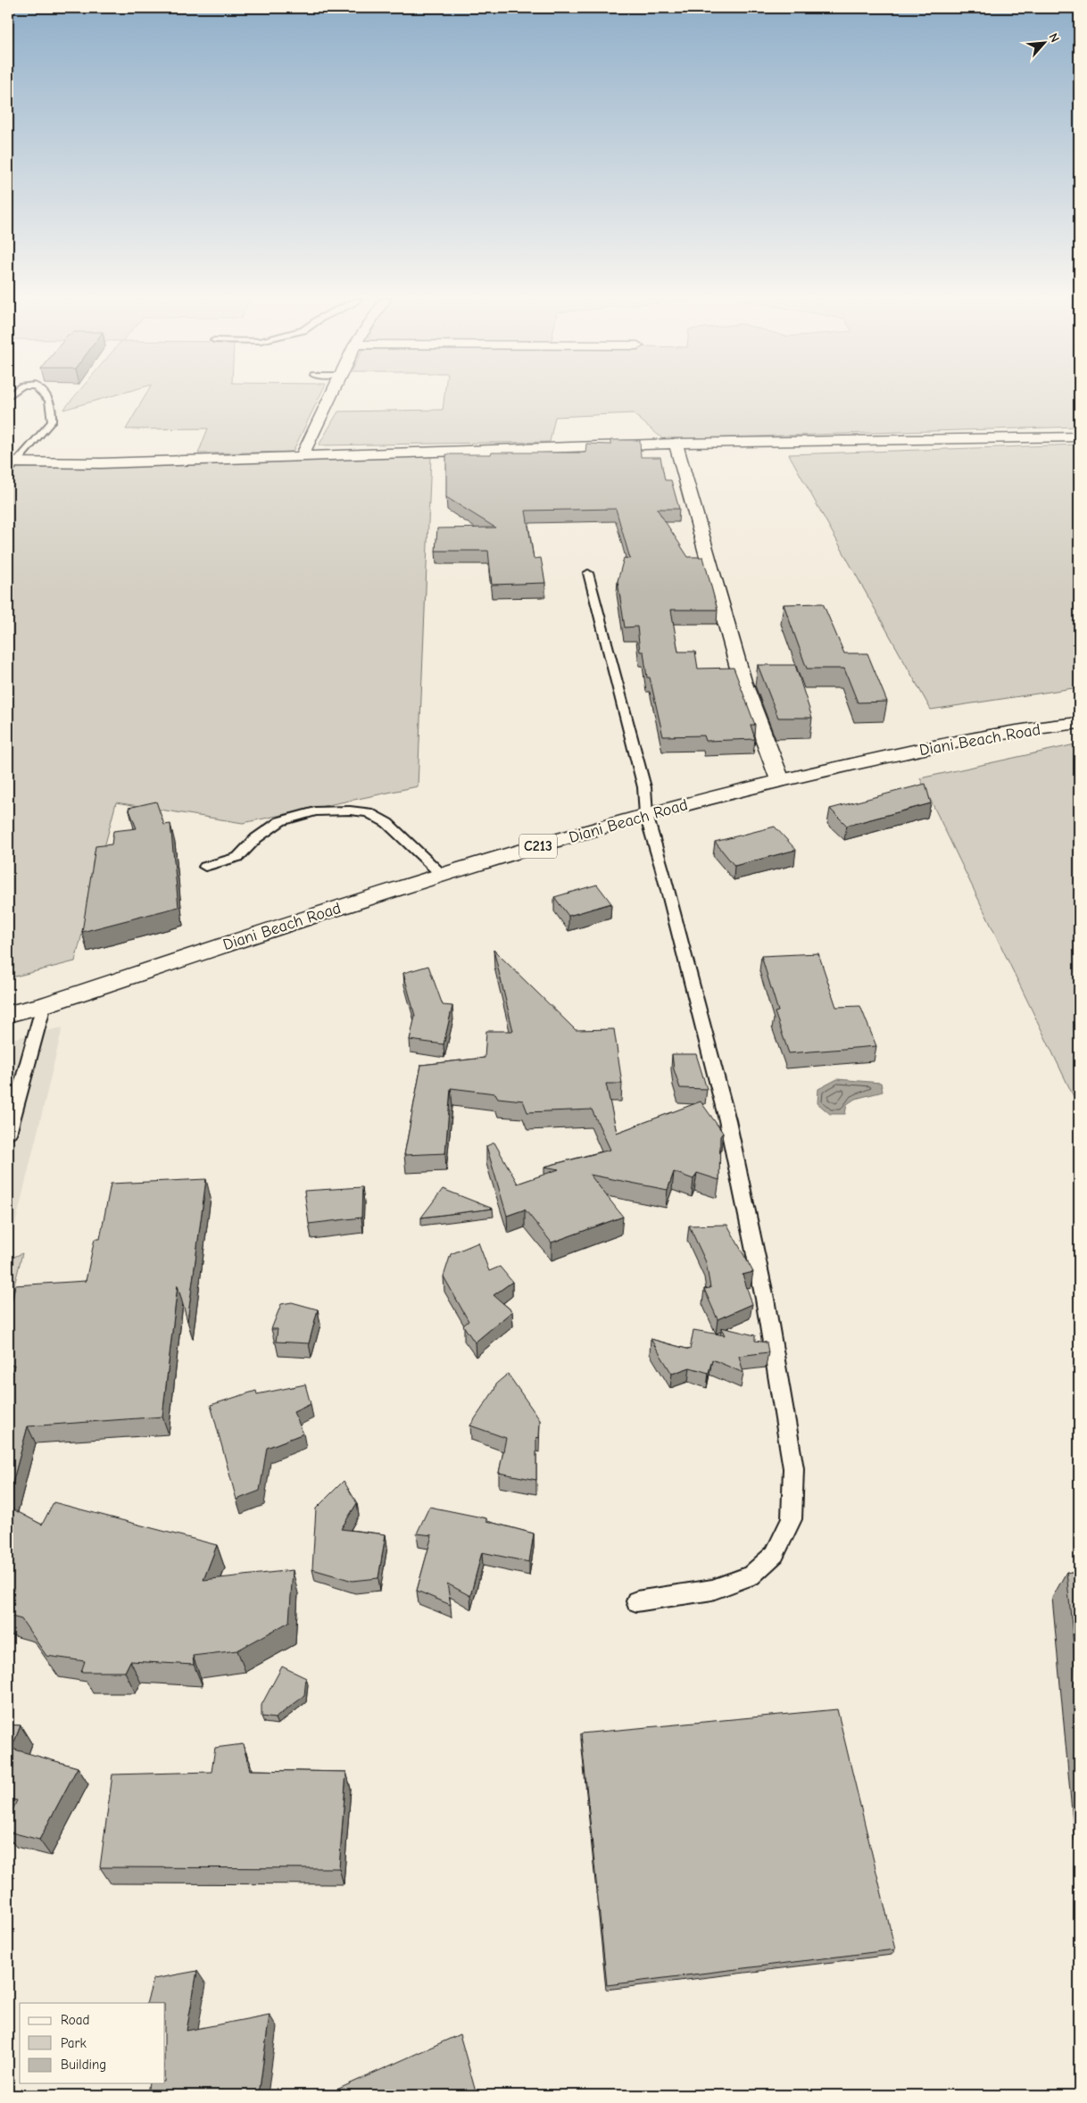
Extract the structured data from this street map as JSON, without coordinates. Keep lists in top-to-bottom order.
{
  "streets": {
    "street": ["Diani Beach Road", "C213"]
  },
  "legend": ["Road", "Park", "Building"],
  "north": "top right"
}
